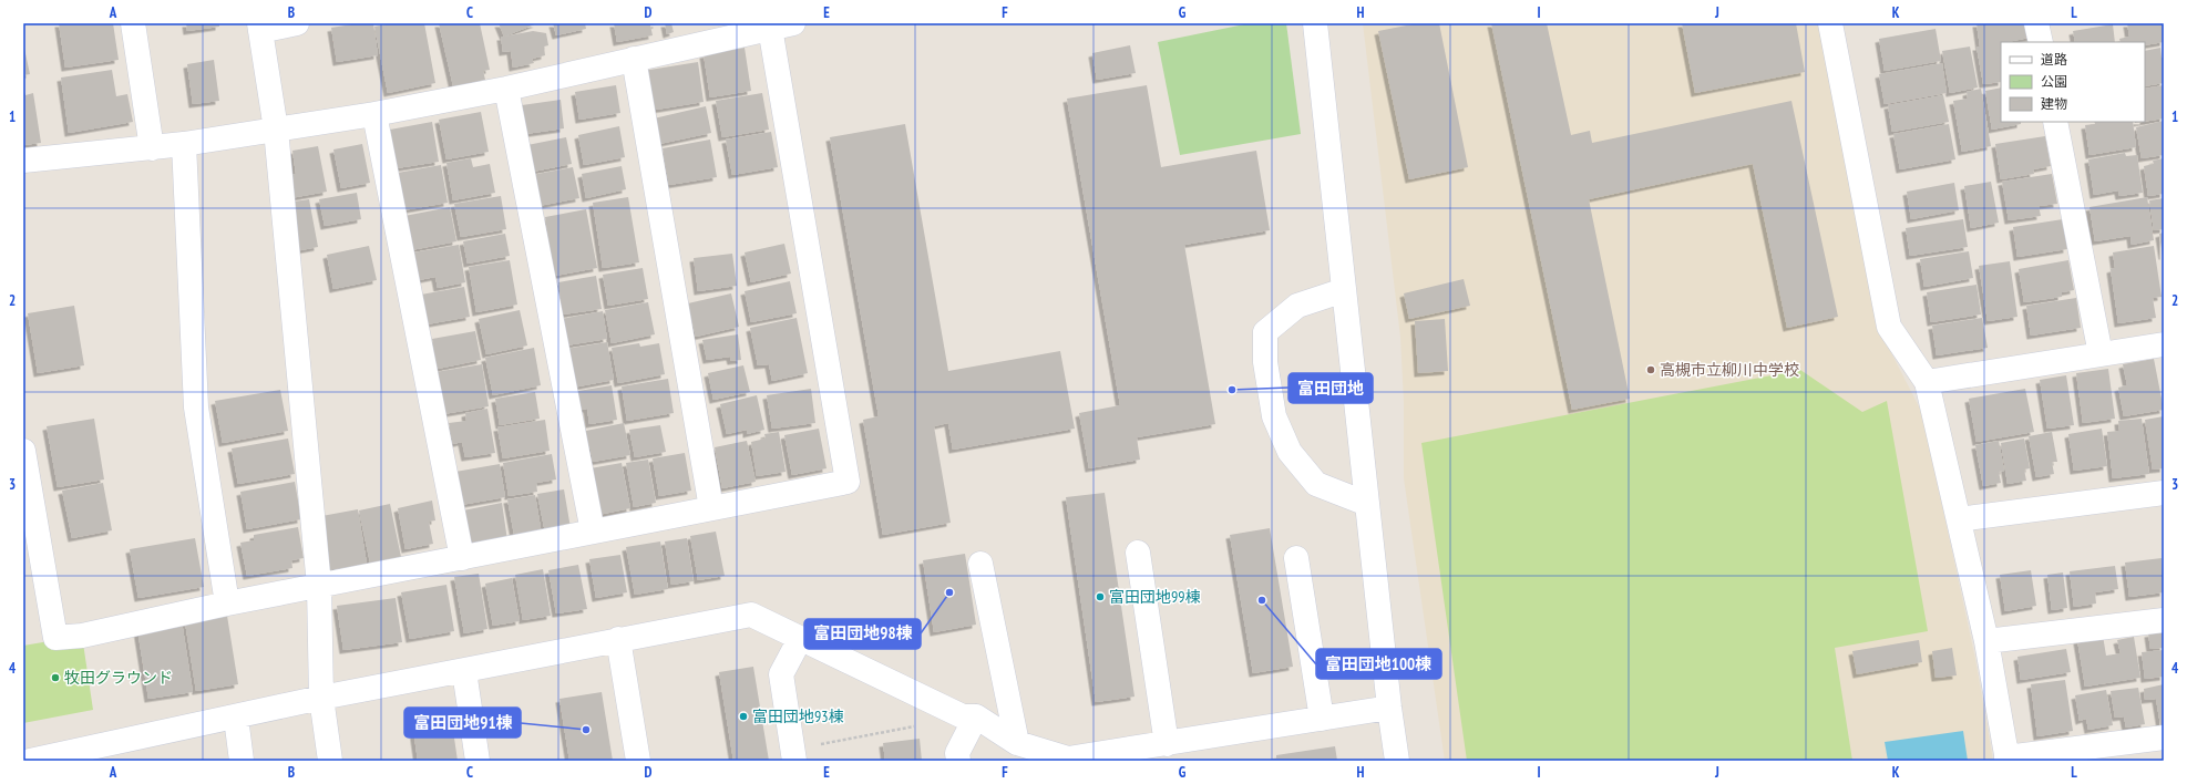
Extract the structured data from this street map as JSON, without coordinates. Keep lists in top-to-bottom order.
{
  "places": [
    "高槻市立柳川中学校",
    "富田団地",
    "富田団地98棟",
    "富田団地99棟",
    "富田団地100棟",
    "牧田グラウンド",
    "富田団地93棟",
    "富田団地91棟"
  ],
  "legend": ["道路", "公園", "建物"],
  "grid": {
    "columns": [
      "A",
      "B",
      "C",
      "D",
      "E",
      "F",
      "G",
      "H",
      "I",
      "J",
      "K",
      "L"
    ],
    "rows": [
      "1",
      "2",
      "3",
      "4"
    ]
  }
}
